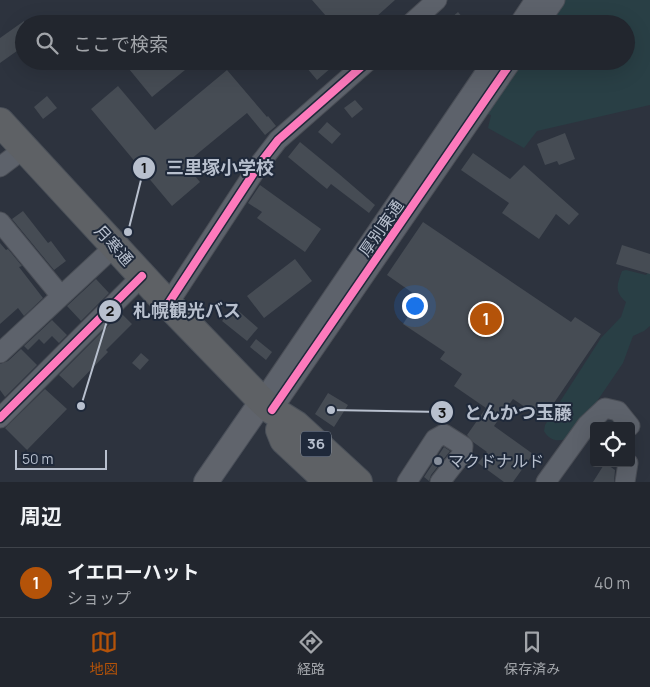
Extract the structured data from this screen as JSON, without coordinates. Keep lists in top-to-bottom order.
{
  "streets": {
    "highway": ["月寒通", "36"],
    "street": ["厚別東通"]
  },
  "crossings": [
    ["厚別東通", "月寒通"]
  ],
  "places": [
    "三里塚小学校",
    "札幌観光バス",
    "とんかつ玉藤",
    "マクドナルド"
  ],
  "scale_bar": "50 m",
  "page": {
    "search": "ここで検索",
    "pins": "1",
    "scale": "50 m",
    "heading": "周辺",
    "list": [
      {
        "mark": "1",
        "name": "イエローハット",
        "note": "ショップ",
        "value": "40 m"
      }
    ],
    "nav": ["地図", "経路", "保存済み"]
  }
}
